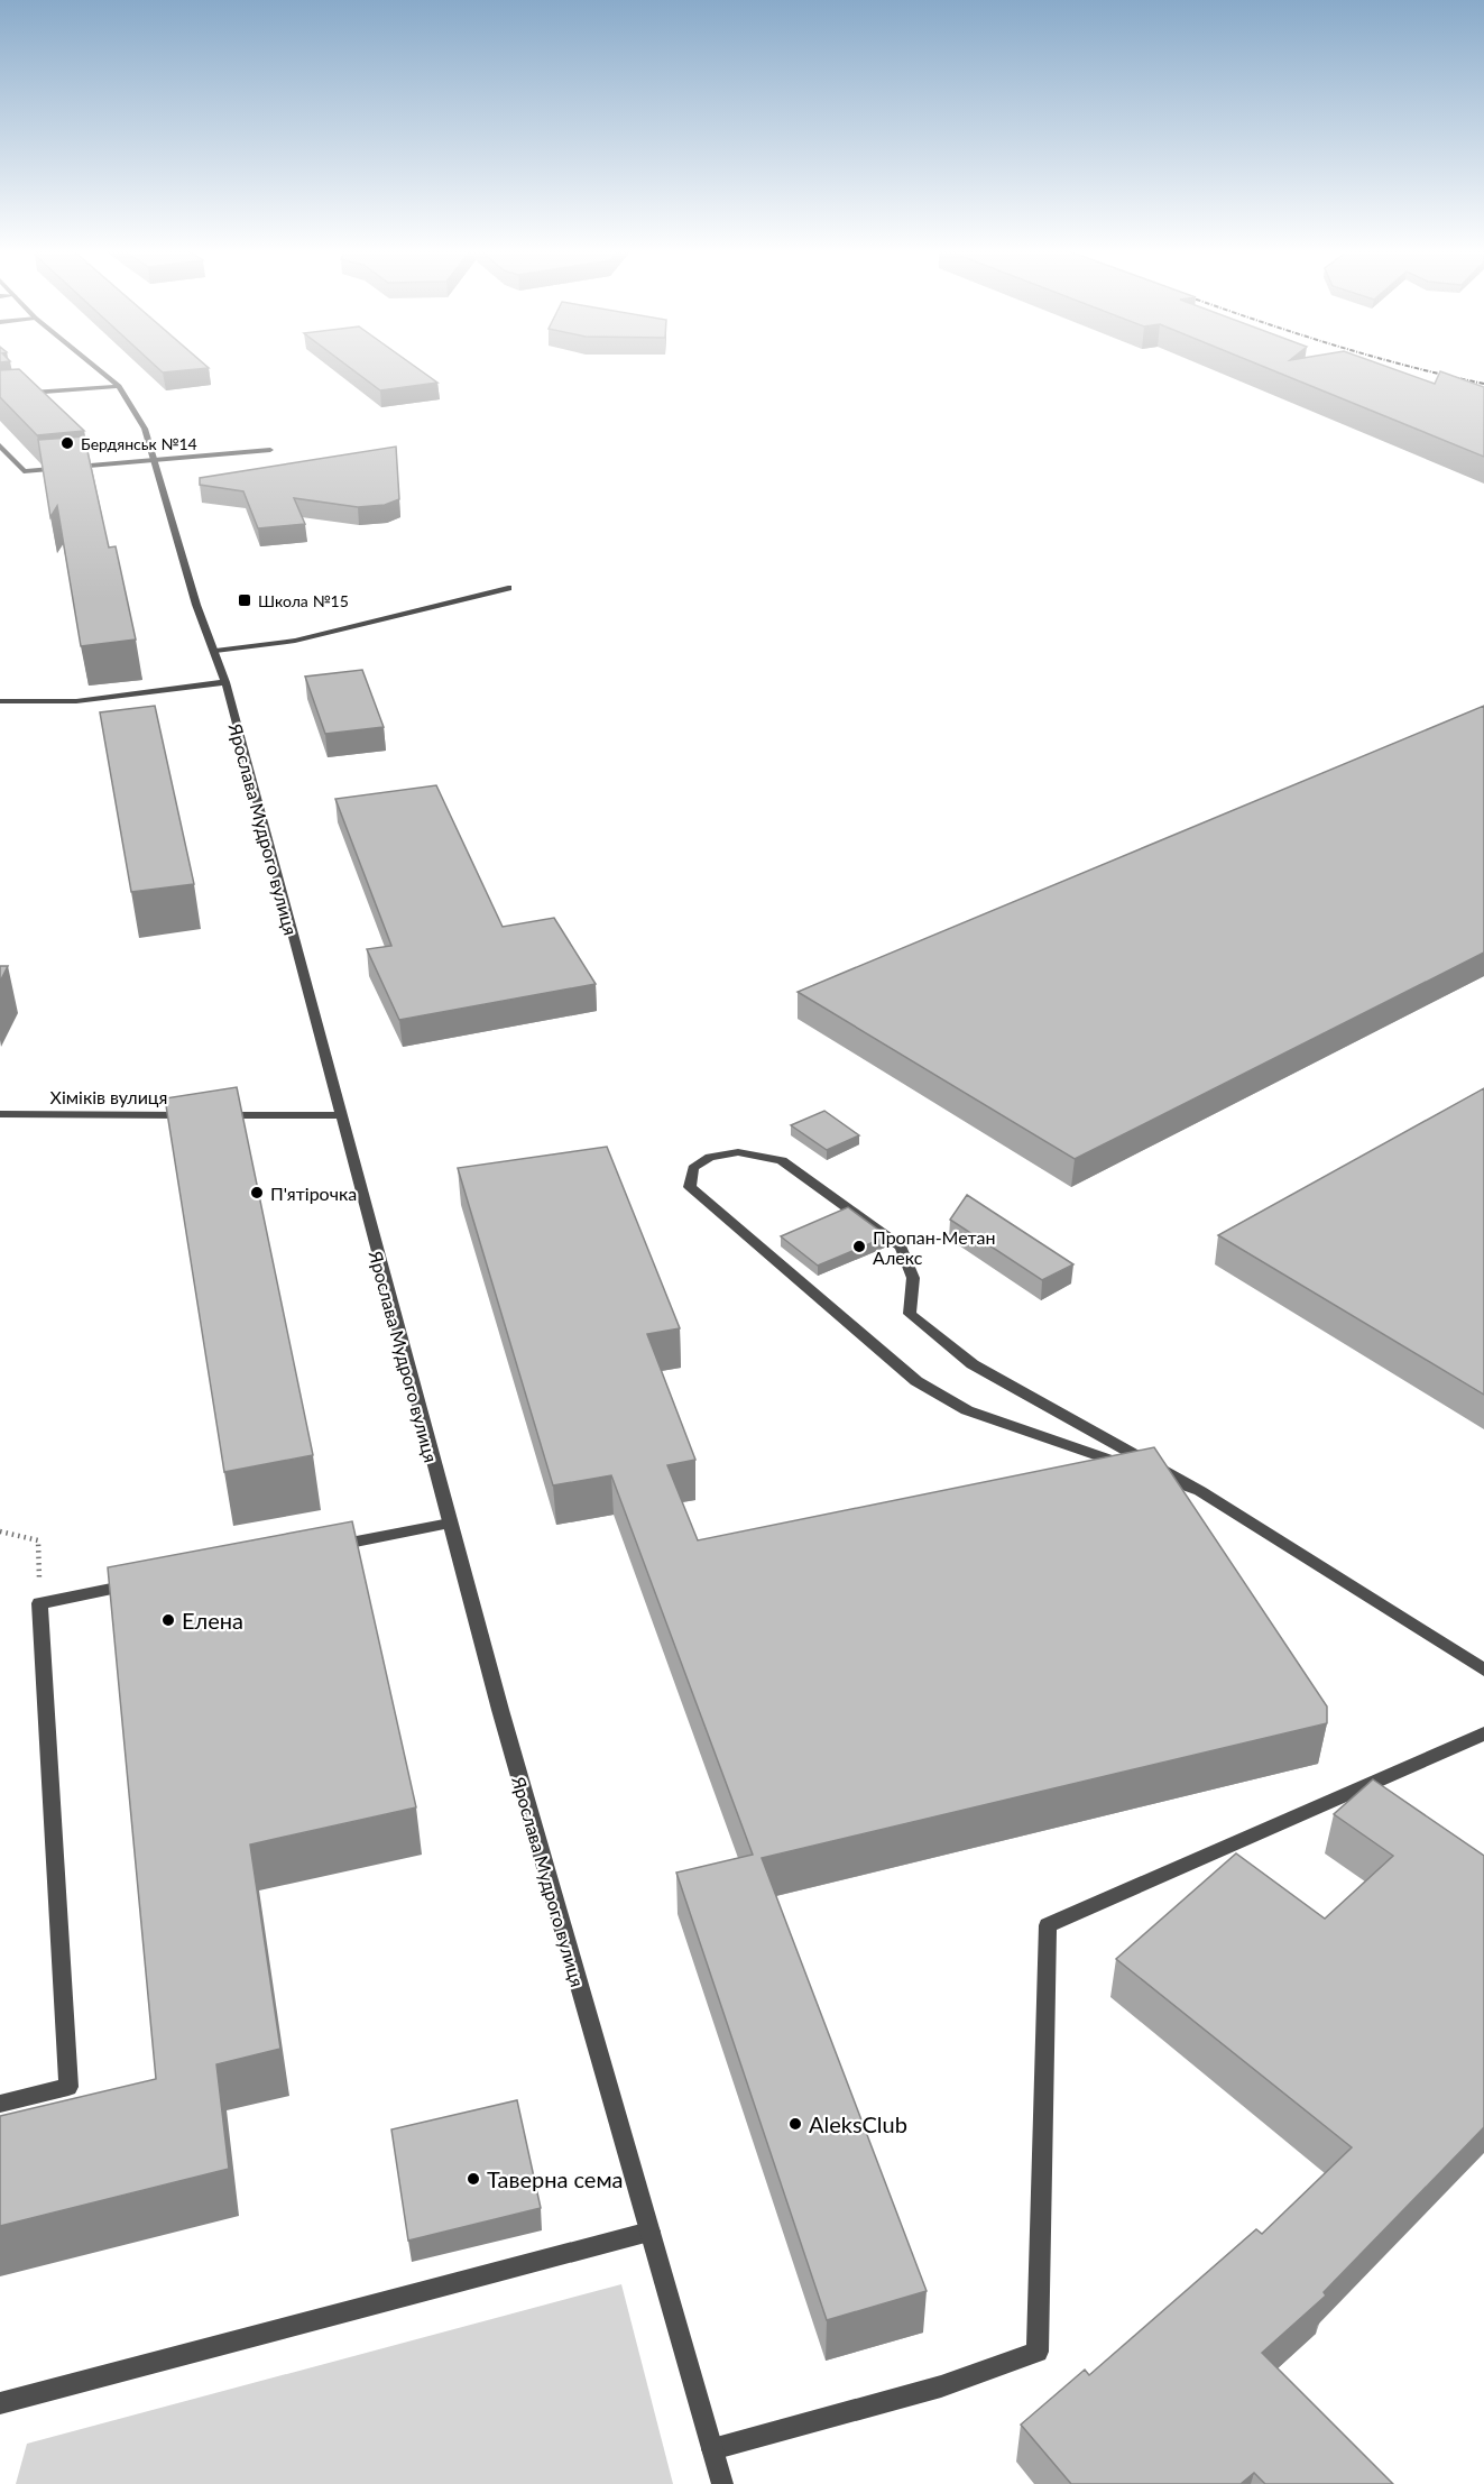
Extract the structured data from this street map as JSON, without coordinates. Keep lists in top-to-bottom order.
{
  "streets": {
    "street": ["Ярослава Мудрого вулиця", "Хіміків вулиця"]
  },
  "crossings": [
    ["Ярослава Мудрого вулиця", "Хіміків вулиця"]
  ],
  "places": {
    "other": [
      "Бердянськ №14",
      "П'ятірочка",
      "Пропан-Метан Алекс",
      "Елена",
      "AleksClub",
      "Таверна сема"
    ],
    "transit": ["Школа №15"]
  }
}
